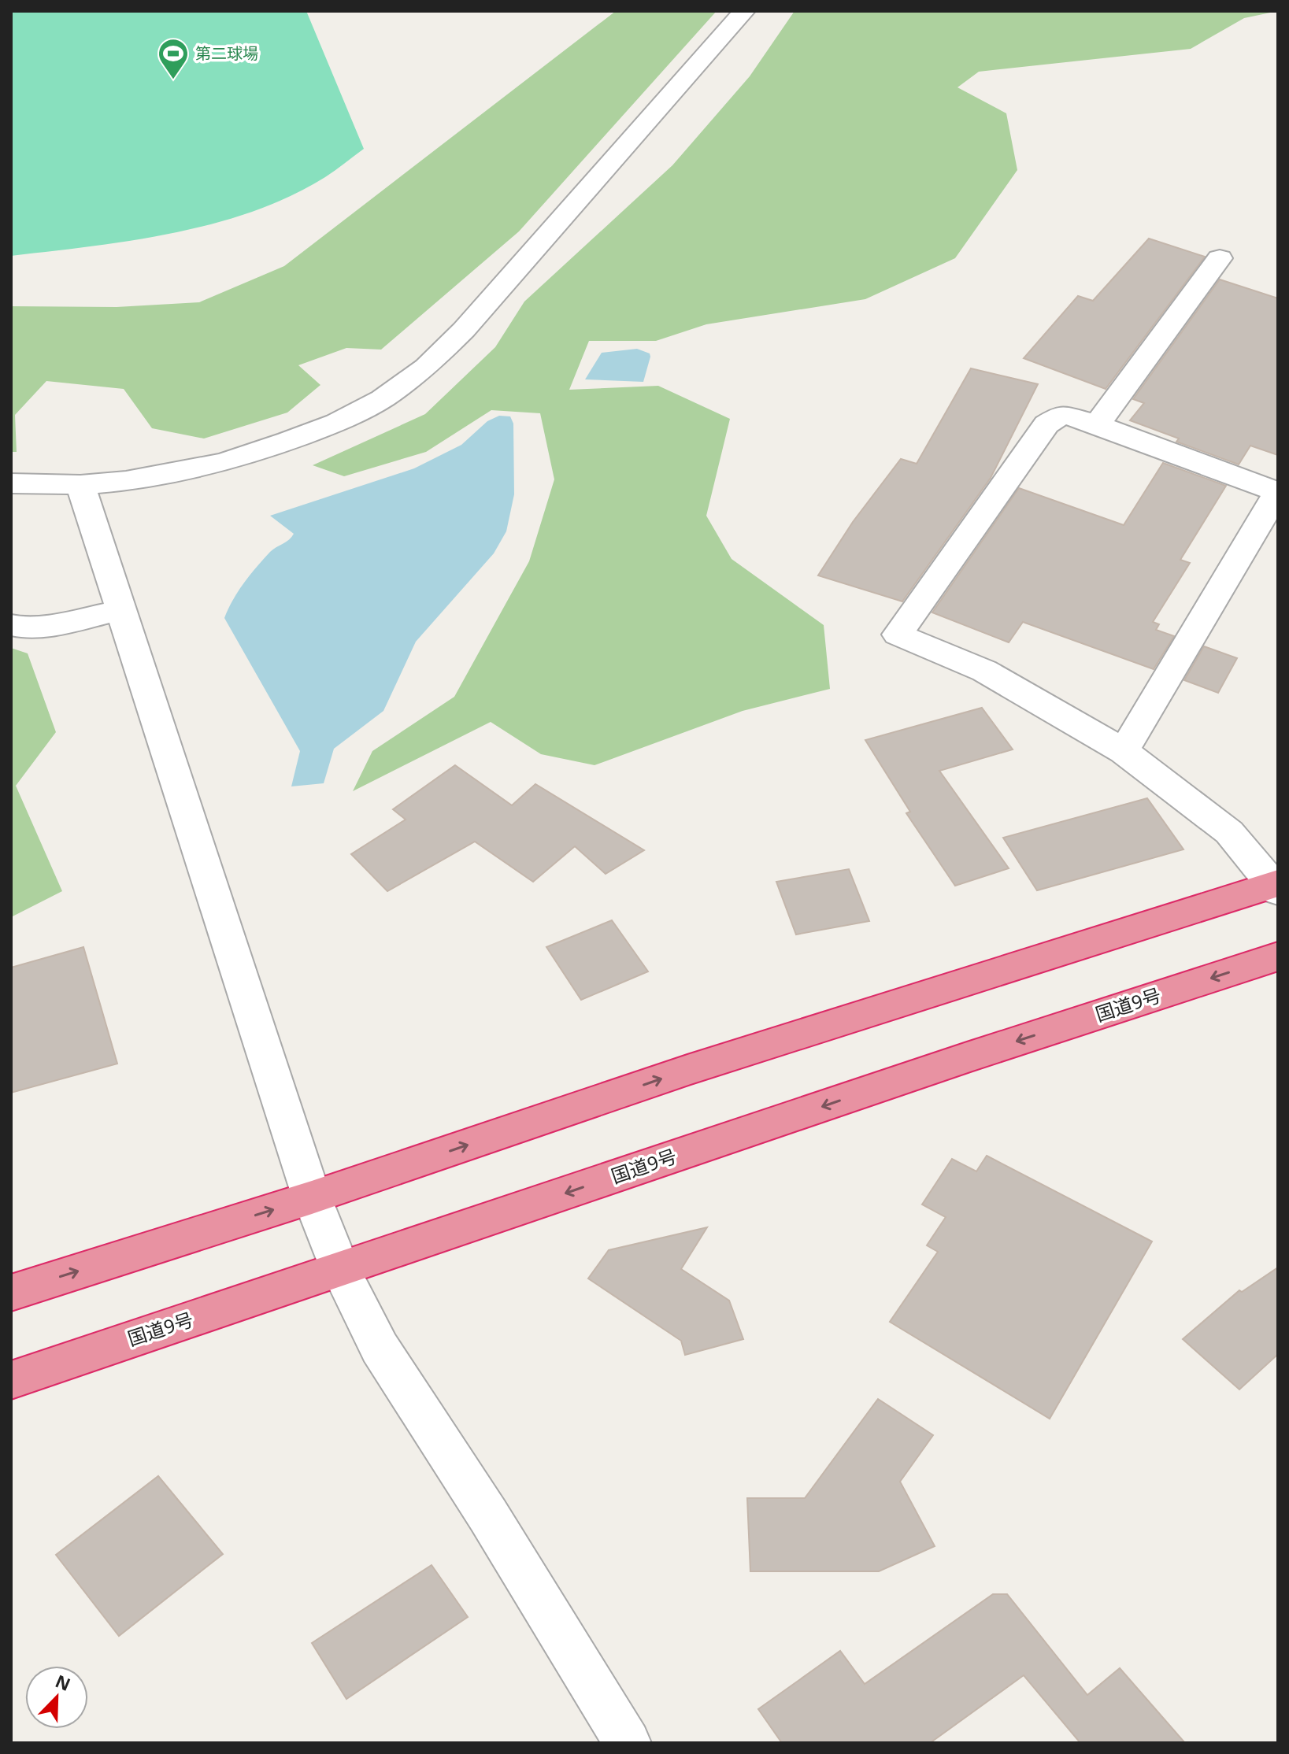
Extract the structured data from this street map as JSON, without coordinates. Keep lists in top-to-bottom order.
{
  "streets": {
    "highway": ["国道9号"]
  },
  "places": {
    "sports": ["第二球場"]
  },
  "north": "top right"
}
